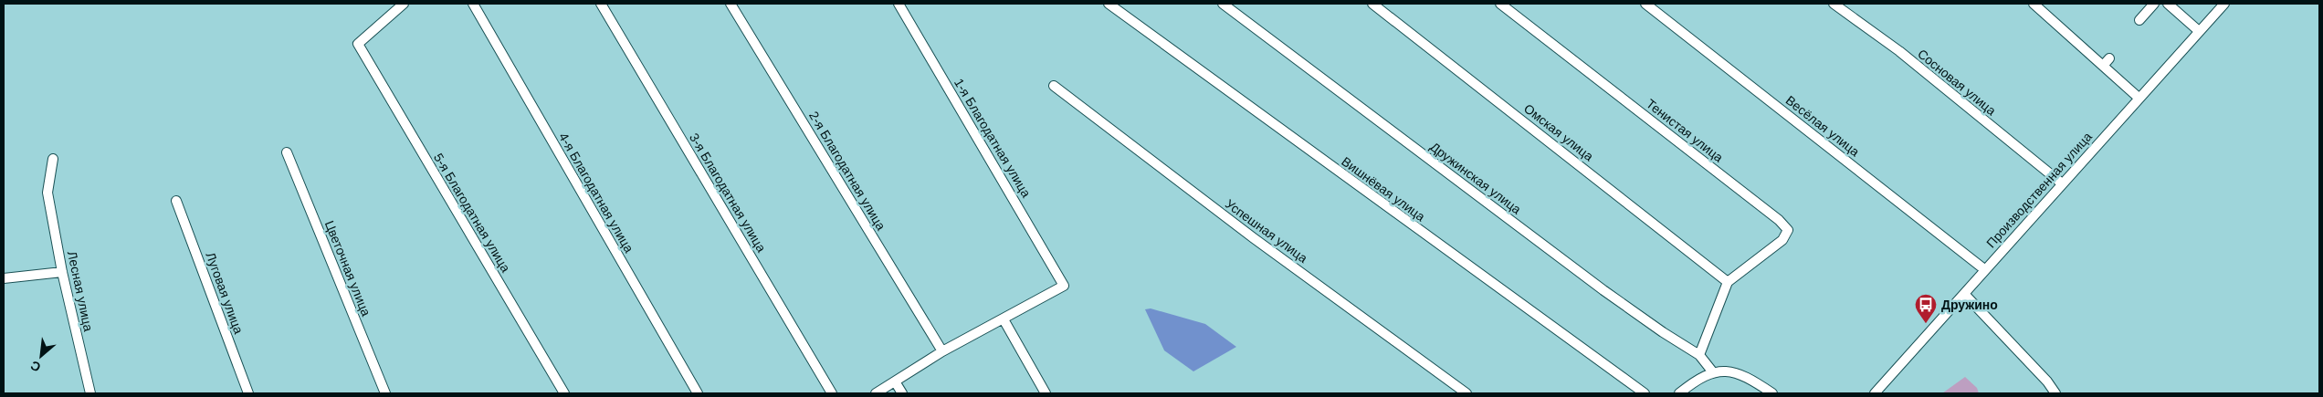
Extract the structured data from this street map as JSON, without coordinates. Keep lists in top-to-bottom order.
{
  "streets": {
    "street": [
      "Сосновая улица",
      "Весёлая улица",
      "Тенистая улица",
      "Омская улица",
      "1-я Благодатная улица",
      "2-я Благодатная улица",
      "Дружинская улица",
      "Вишнёвая улица",
      "Производственная улица",
      "4-я Благодатная улица",
      "3-я Благодатная улица",
      "5-я Благодатная улица",
      "Успешная улица",
      "Цветочная улица",
      "Лесная улица",
      "Луговая улица"
    ]
  },
  "crossings": [
    ["Сосновая улица", "Производственная улица"],
    ["Весёлая улица", "Производственная улица"],
    ["Тенистая улица", "Омская улица"]
  ],
  "places": {
    "bus stop": ["Дружино"]
  },
  "north": "bottom left"
}
